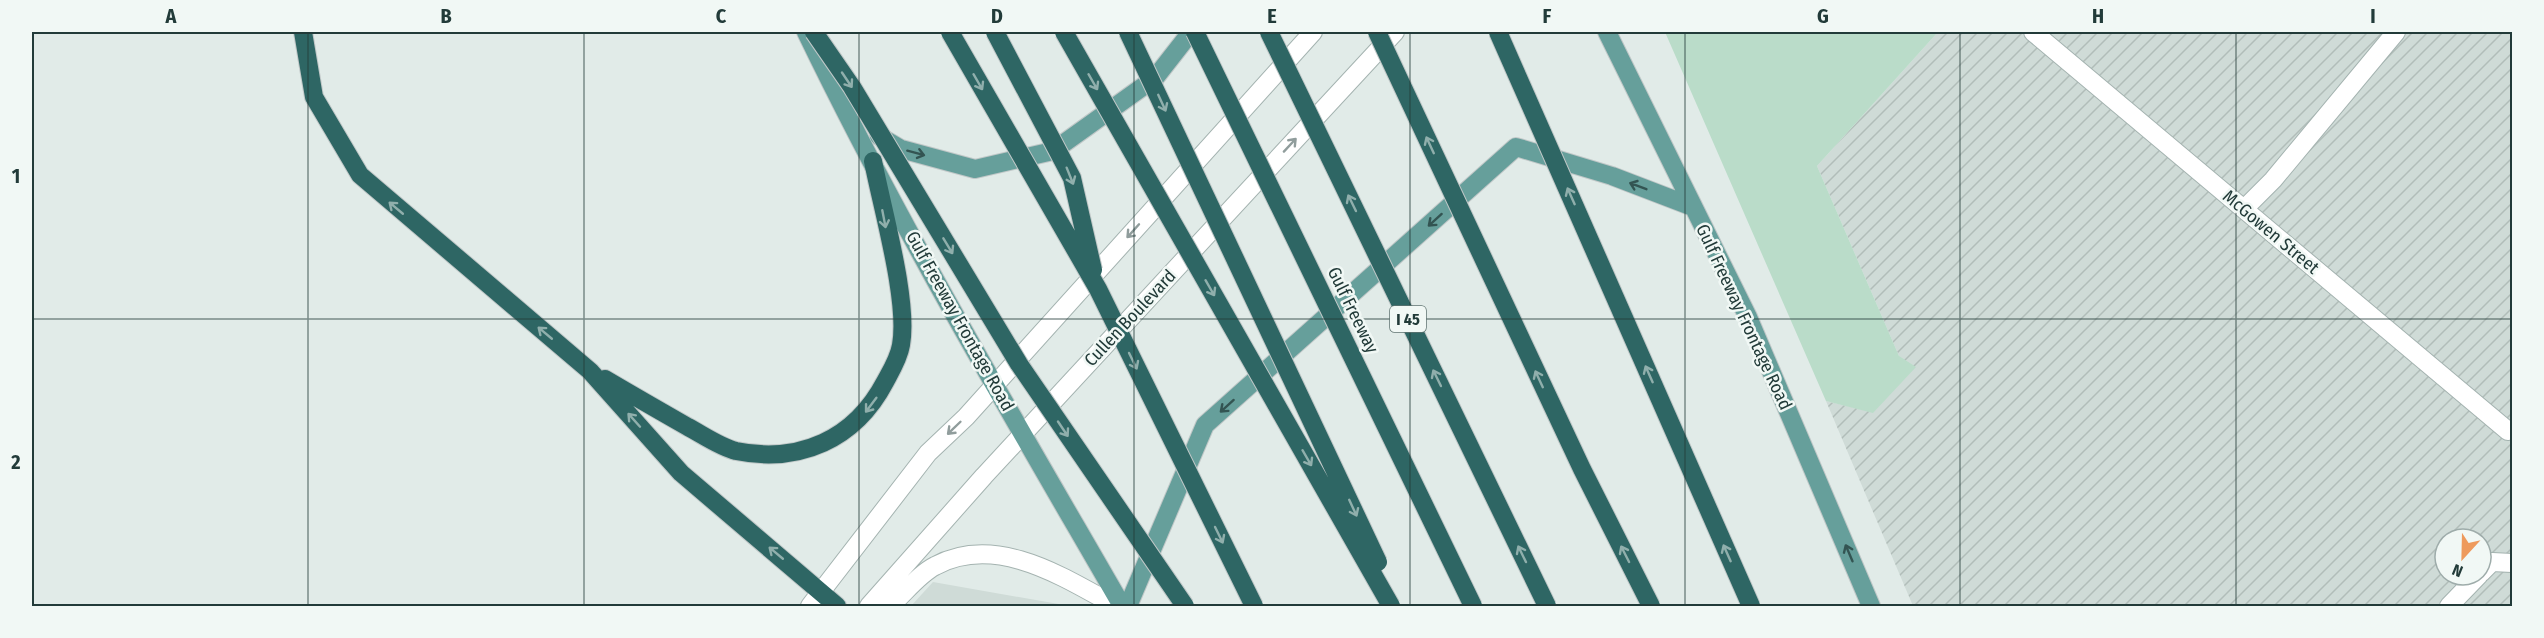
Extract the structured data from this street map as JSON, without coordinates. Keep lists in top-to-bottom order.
{
  "streets": {
    "highway": ["Gulf Freeway", "I 45"],
    "main road": ["Gulf Freeway Frontage Road"],
    "street": ["McGowen Street", "Cullen Boulevard"]
  },
  "crossings": [
    ["Gulf Freeway Frontage Road", "Cullen Boulevard"]
  ],
  "north": "bottom",
  "grid": {
    "columns": [
      "A",
      "B",
      "C",
      "D",
      "E",
      "F",
      "G",
      "H",
      "I"
    ],
    "rows": ["1", "2"]
  }
}
